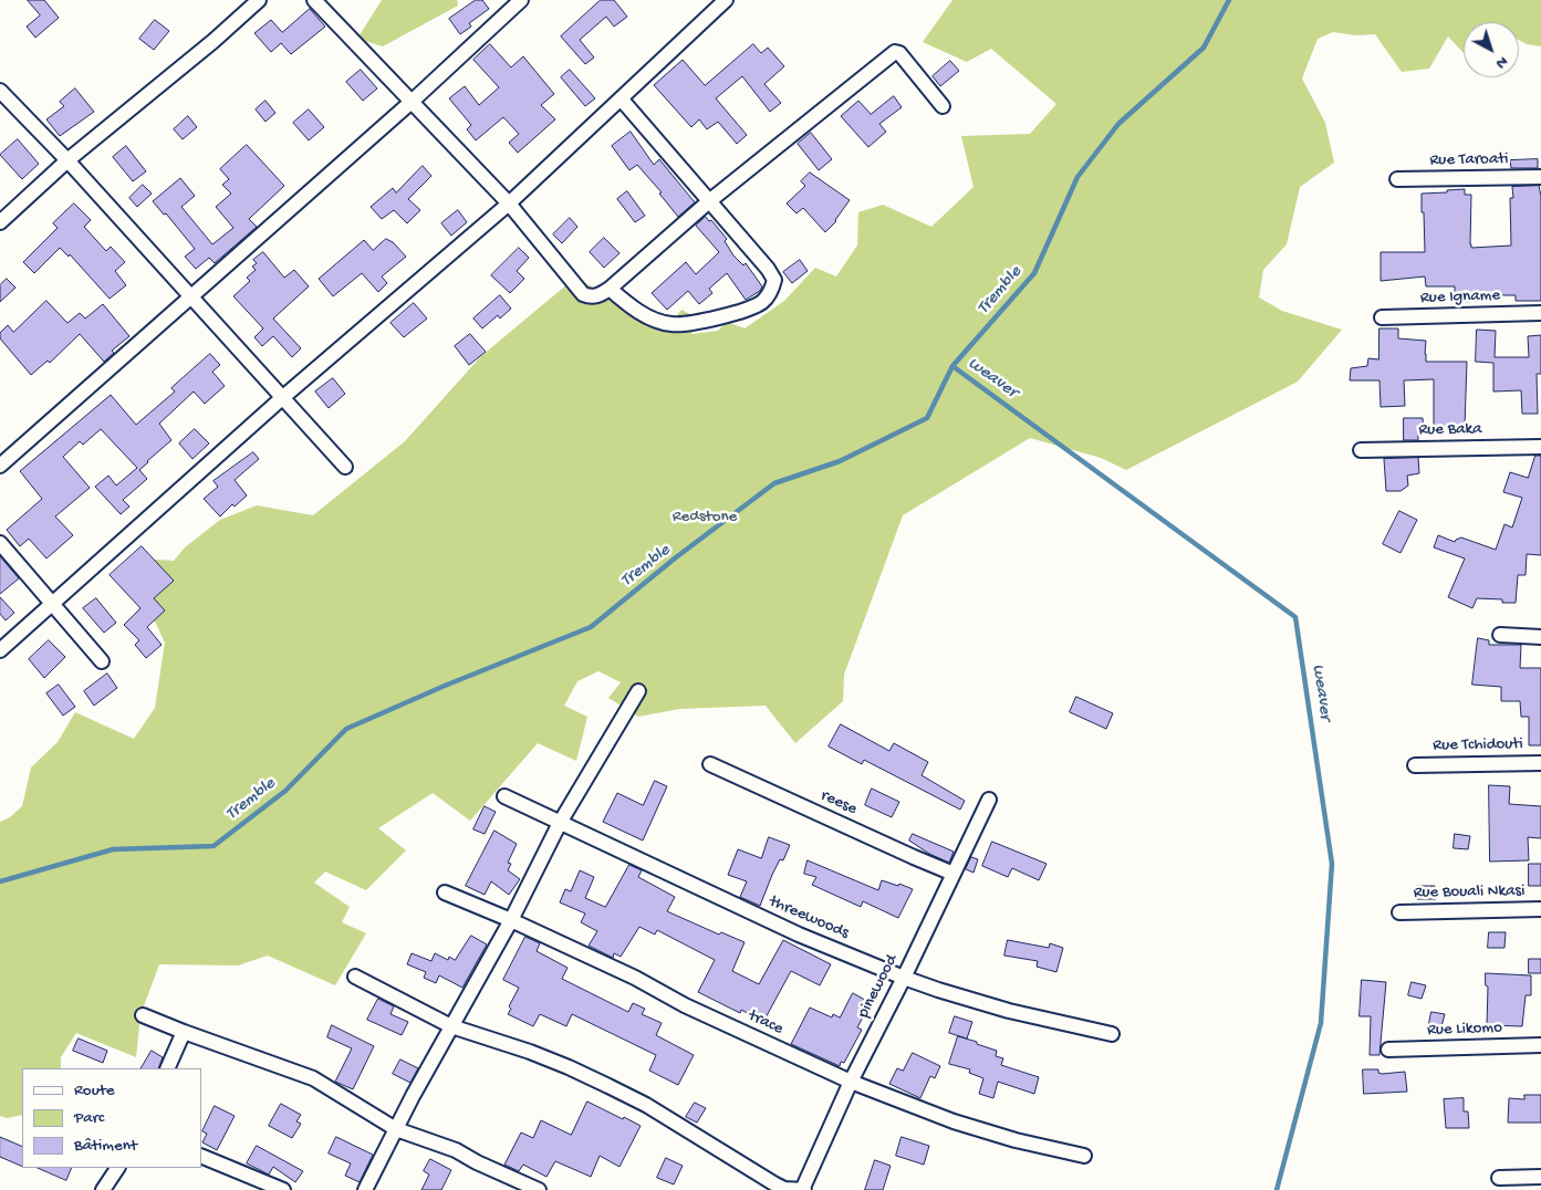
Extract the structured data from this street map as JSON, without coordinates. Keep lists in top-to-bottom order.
{
  "streets": {
    "street": [
      "Rue Taroati",
      "Rue Igname",
      "Rue Baka",
      "Rue Tchidouti",
      "reese",
      "Rue Bouali Nkasi",
      "threewoods",
      "pinewood",
      "trace",
      "Rue Likomo"
    ]
  },
  "crossings": [
    ["reese", "pinewood"],
    ["threewoods", "pinewood"],
    ["pinewood", "trace"]
  ],
  "water": ["Tremble", "weaver"],
  "parks": ["Redstone"],
  "legend": ["Route", "Parc", "Bâtiment"],
  "north": "bottom right"
}
